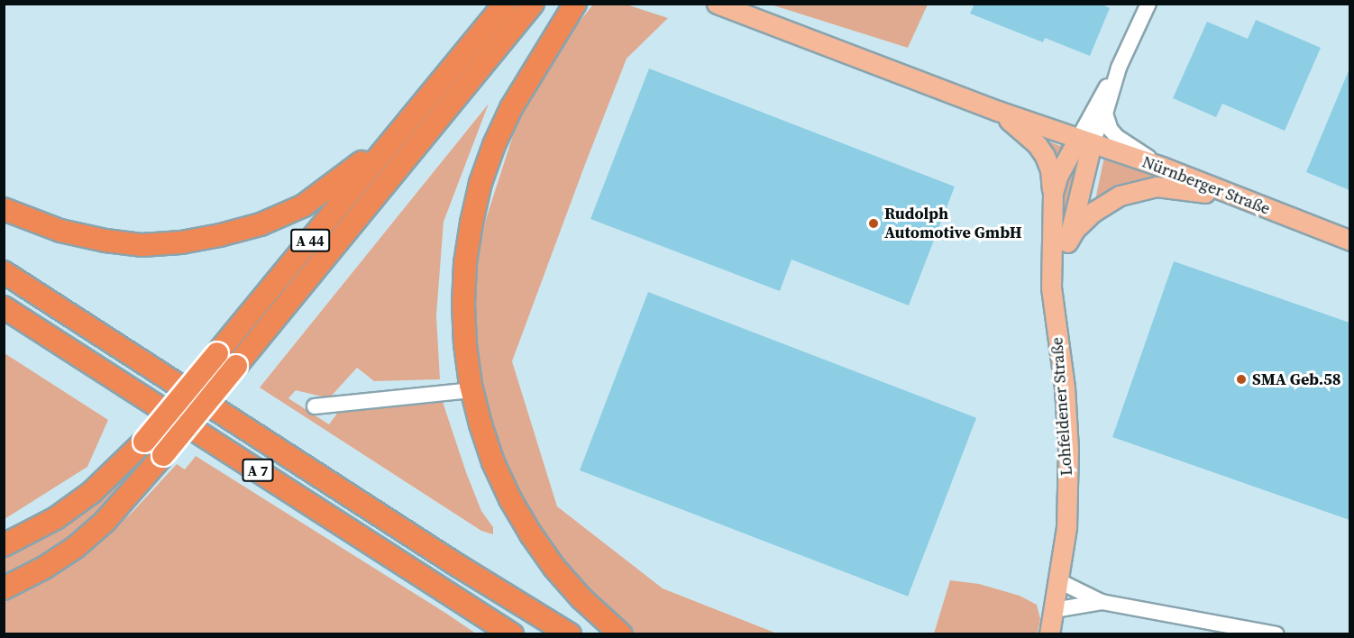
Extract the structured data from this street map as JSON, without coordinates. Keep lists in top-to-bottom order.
{
  "streets": {
    "highway": ["A 44", "A 7"],
    "main road": ["Nürnberger Straße", "Lohfeldener Straße"]
  },
  "crossings": [
    ["Nürnberger Straße", "Lohfeldener Straße"]
  ],
  "places": ["Rudolph Automotive GmbH", "SMA Geb.58"]
}
